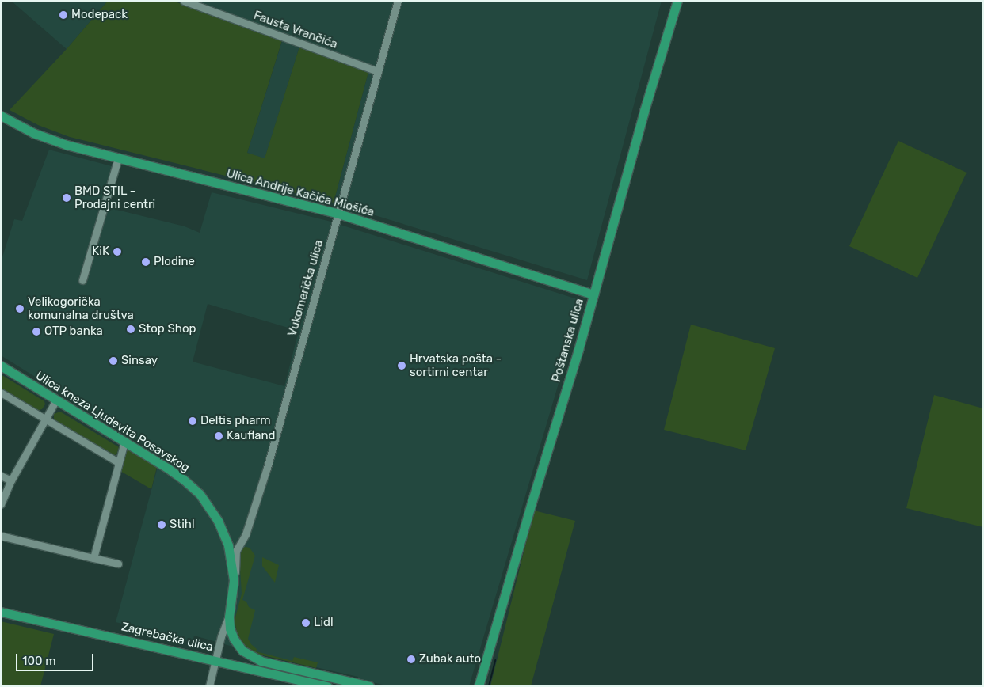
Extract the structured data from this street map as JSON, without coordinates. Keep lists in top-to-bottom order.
{
  "streets": {
    "main road": [
      "Ulica Andrije Kačića Miošića",
      "Poštanska ulica",
      "Ulica kneza Ljudevita Posavskog",
      "Zagrebačka ulica"
    ],
    "street": ["Fausta Vrančića", "Vukomerička ulica"]
  },
  "crossings": [
    ["Fausta Vrančića", "Vukomerička ulica"],
    ["Ulica Andrije Kačića Miošića", "Vukomerička ulica"],
    ["Ulica Andrije Kačića Miošića", "Poštanska ulica"],
    ["Vukomerička ulica", "Ulica kneza Ljudevita Posavskog"]
  ],
  "places": [
    "Modepack",
    "BMD STIL - Prodajni centri",
    "KiK",
    "Plodine",
    "Velikogorička komunalna društva",
    "Stop Shop",
    "OTP banka",
    "Sinsay",
    "Hrvatska pošta - sortirni centar",
    "Deltis pharm",
    "Kaufland",
    "Stihl",
    "Lidl",
    "Zubak auto"
  ],
  "scale_bar": "100 m"
}
